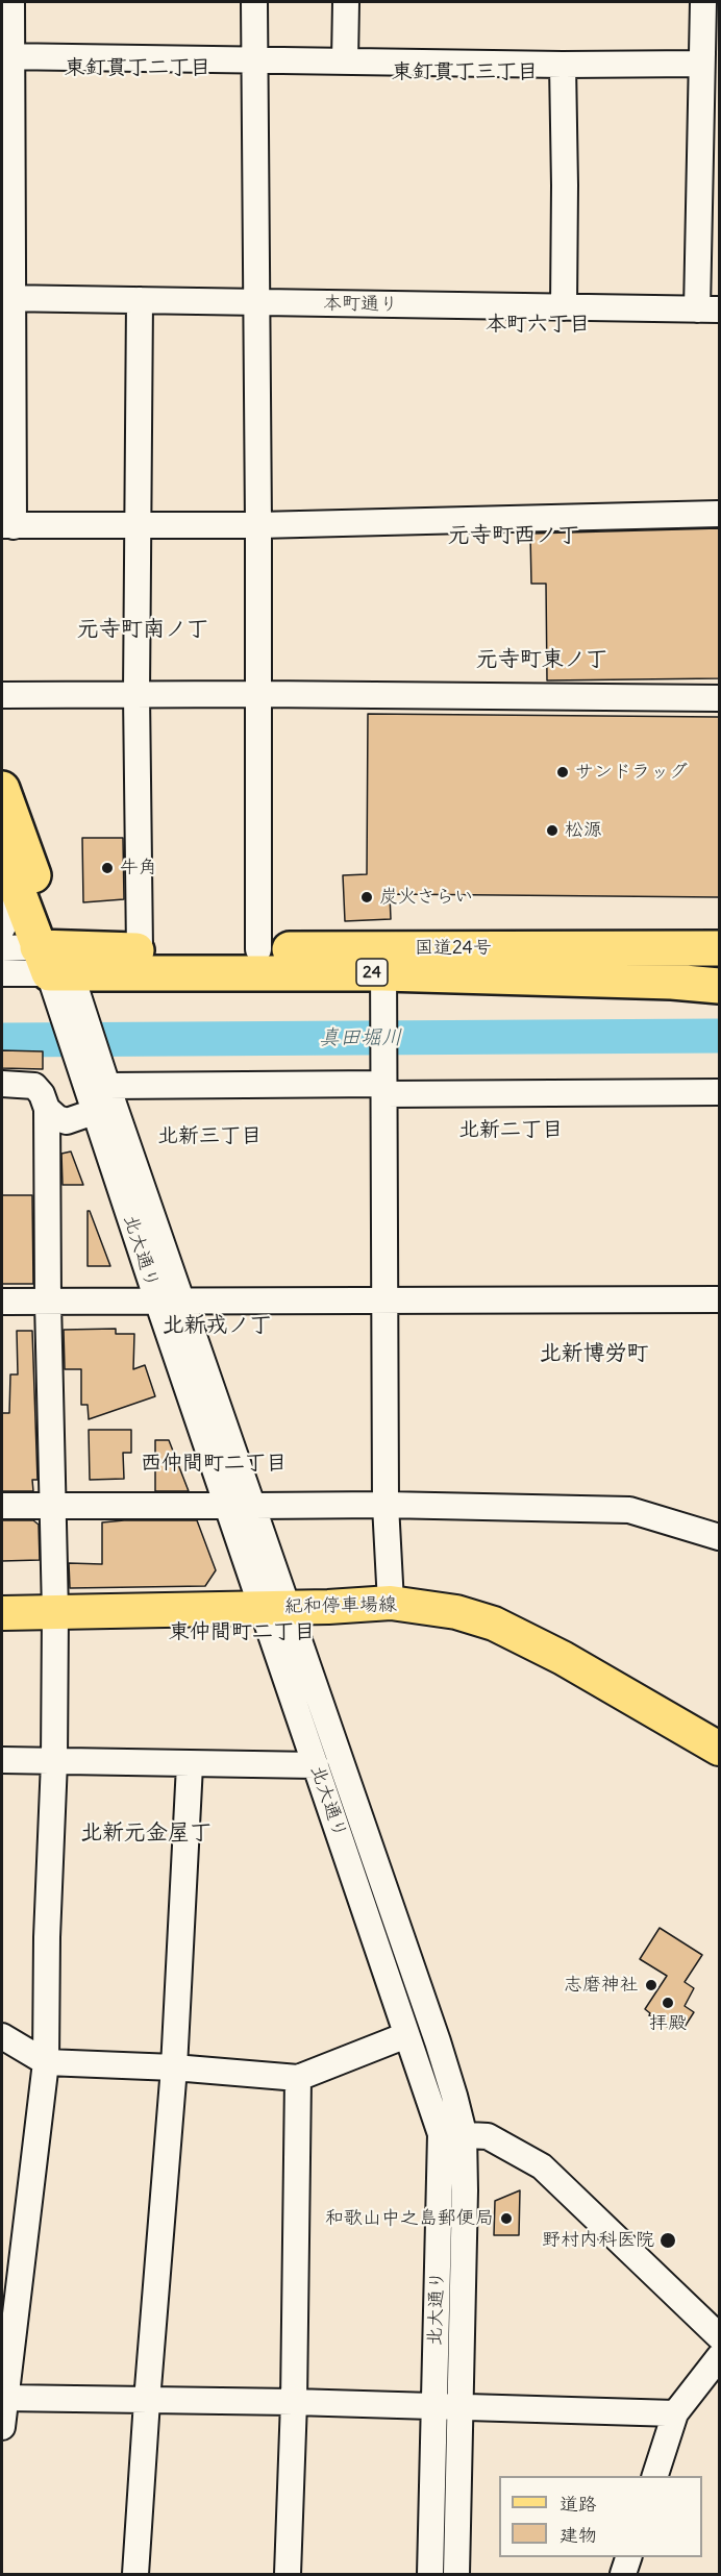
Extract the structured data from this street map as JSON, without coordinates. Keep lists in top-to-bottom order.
{
  "streets": {
    "highway": ["国道24号", "24"],
    "main road": ["紀和停車場線"],
    "street": ["本町通り", "北大通り"]
  },
  "crossings": [
    ["北大通り", "紀和停車場線"]
  ],
  "districts": [
    "東釘貫丁二丁目",
    "東釘貫丁三丁目",
    "本町六丁目",
    "元寺町西ノ丁",
    "元寺町南ノ丁",
    "元寺町東ノ丁",
    "北新二丁目",
    "北新三丁目",
    "北新戎ノ丁",
    "北新博労町",
    "西仲間町二丁目",
    "東仲間町二丁目",
    "北新元金屋丁"
  ],
  "water": ["真田堀川"],
  "places": [
    "サンドラッグ",
    "松源",
    "牛角",
    "炭火さらい",
    "志磨神社",
    "拝殿",
    "和歌山中之島郵便局",
    "野村内科医院"
  ],
  "legend": ["道路", "建物"]
}
